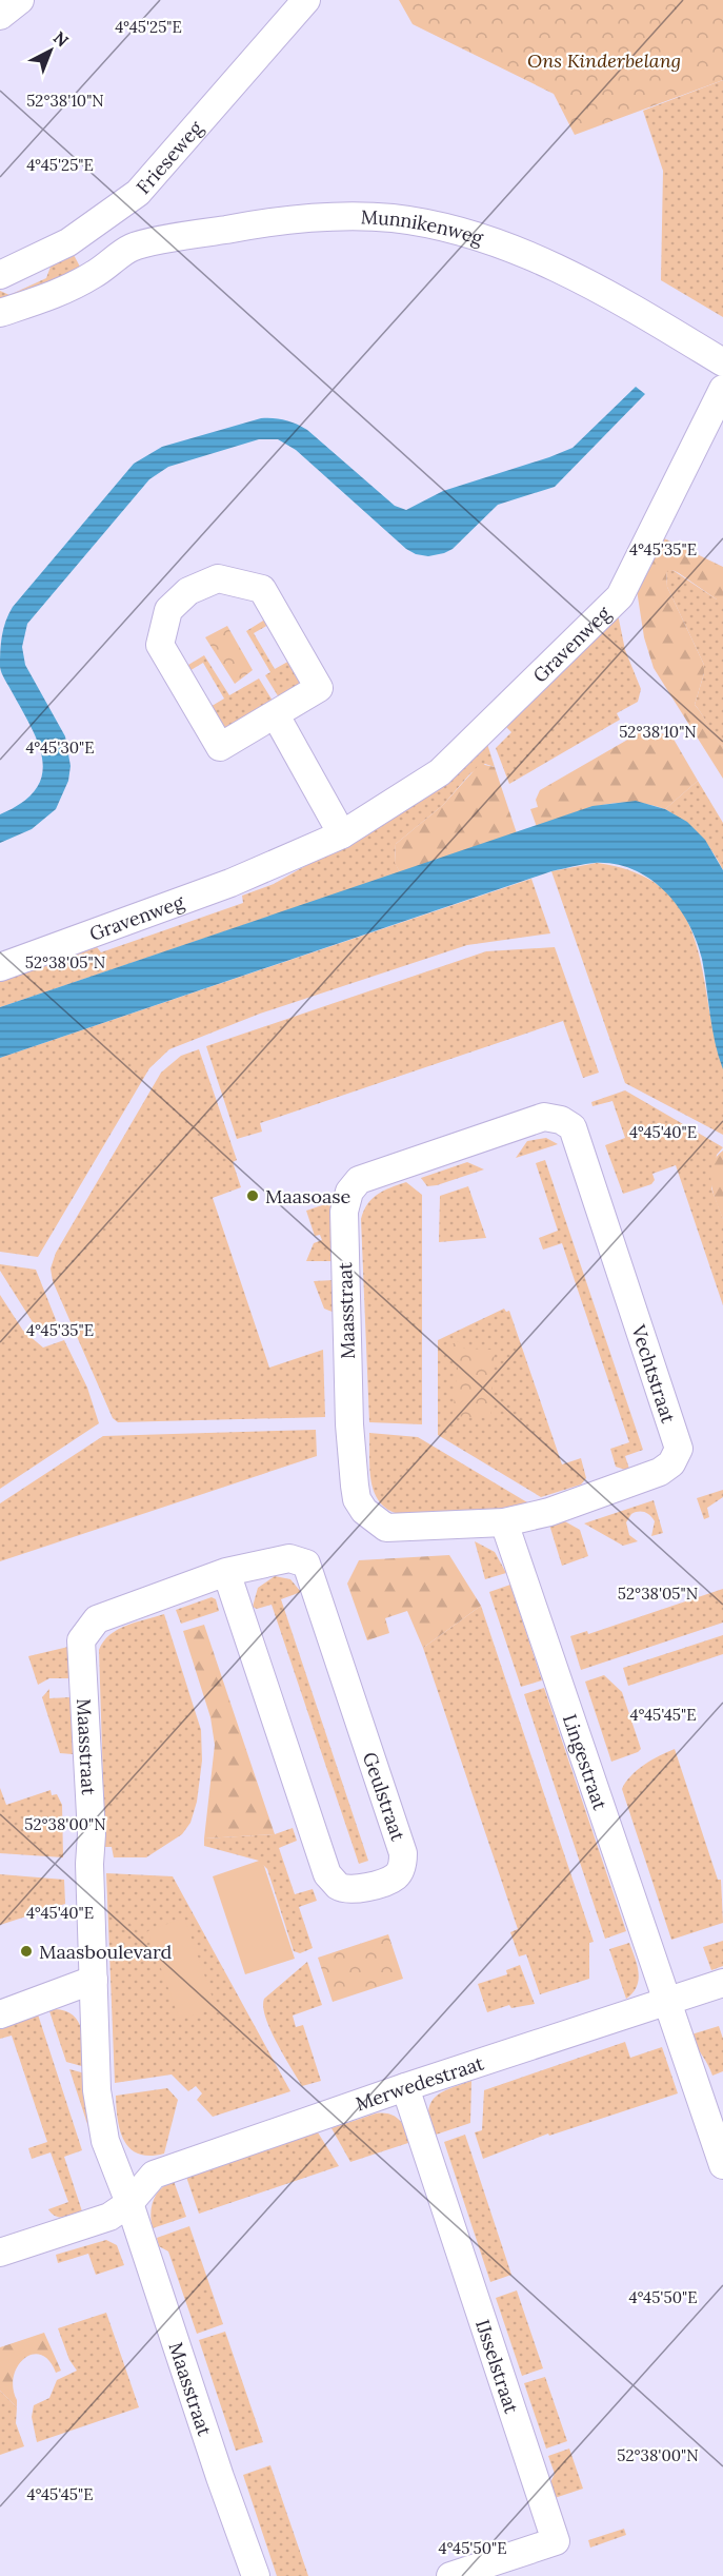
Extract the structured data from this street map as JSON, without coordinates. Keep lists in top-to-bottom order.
{
  "streets": {
    "street": [
      "Frieseweg",
      "Munnikenweg",
      "Gravenweg",
      "Maasstraat",
      "Vechtstraat",
      "Lingestraat",
      "Geulstraat",
      "Merwedestraat",
      "IJsselstraat"
    ]
  },
  "crossings": [
    ["Maasstraat", "Vechtstraat"],
    ["Maasstraat", "Lingestraat"],
    ["Maasstraat", "Geulstraat"],
    ["Maasstraat", "Merwedestraat"],
    ["Vechtstraat", "Lingestraat"],
    ["Lingestraat", "Merwedestraat"],
    ["Merwedestraat", "IJsselstraat"]
  ],
  "parks": ["Ons Kinderbelang"],
  "places": ["Maasoase", "Maasboulevard"],
  "north": "top right",
  "coordinates": [
    "4°45'25\"E",
    "52°38'10\"N",
    "4°45'35\"E",
    "4°45'30\"E",
    "52°38'05\"N",
    "4°45'40\"E",
    "4°45'45\"E",
    "52°38'00\"N",
    "4°45'50\"E"
  ]
}
